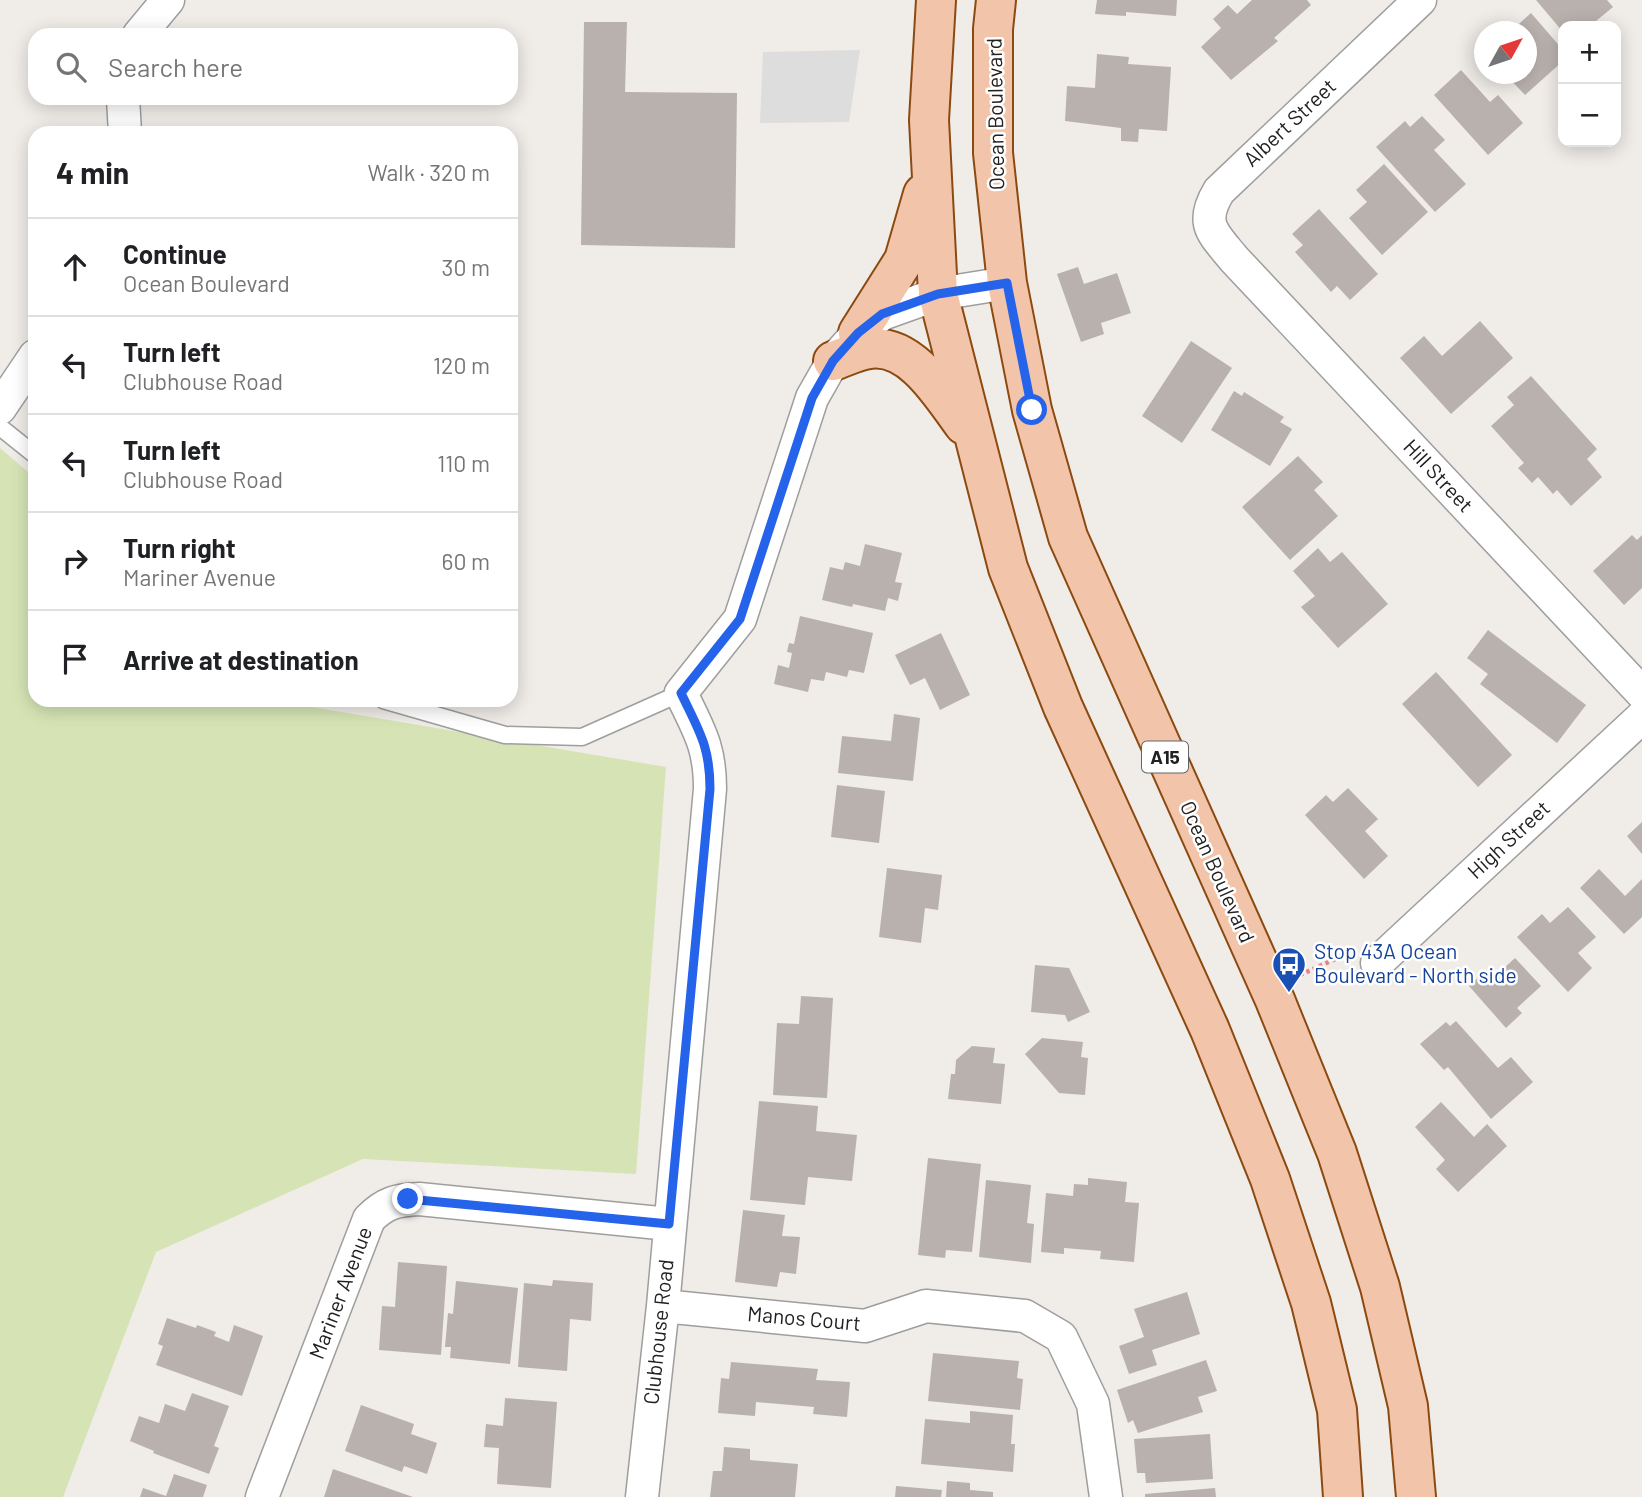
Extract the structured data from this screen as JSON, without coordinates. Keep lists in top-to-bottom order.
{
  "streets": {
    "main road": ["Ocean Boulevard", "A15"],
    "street": [
      "Albert Street",
      "Hill Street",
      "High Street",
      "Mariner Avenue",
      "Manos Court",
      "Clubhouse Road"
    ]
  },
  "crossings": [
    ["Albert Street", "Hill Street"],
    ["Mariner Avenue", "Clubhouse Road"],
    ["Manos Court", "Clubhouse Road"]
  ],
  "places": {
    "bus stop": ["Stop 43A Ocean Boulevard - North side"]
  },
  "north": "top right",
  "page": {
    "map_buttons": ["+", "−"],
    "search": "Search here",
    "heading": ["4 min", "Walk · 320 m"],
    "list": [
      ["Continue", "Ocean Boulevard", "30 m"],
      ["Turn left", "Clubhouse Road", "120 m"],
      ["Turn left", "Clubhouse Road", "110 m"],
      ["Turn right", "Mariner Avenue", "60 m"],
      "Arrive at destination"
    ]
  }
}
